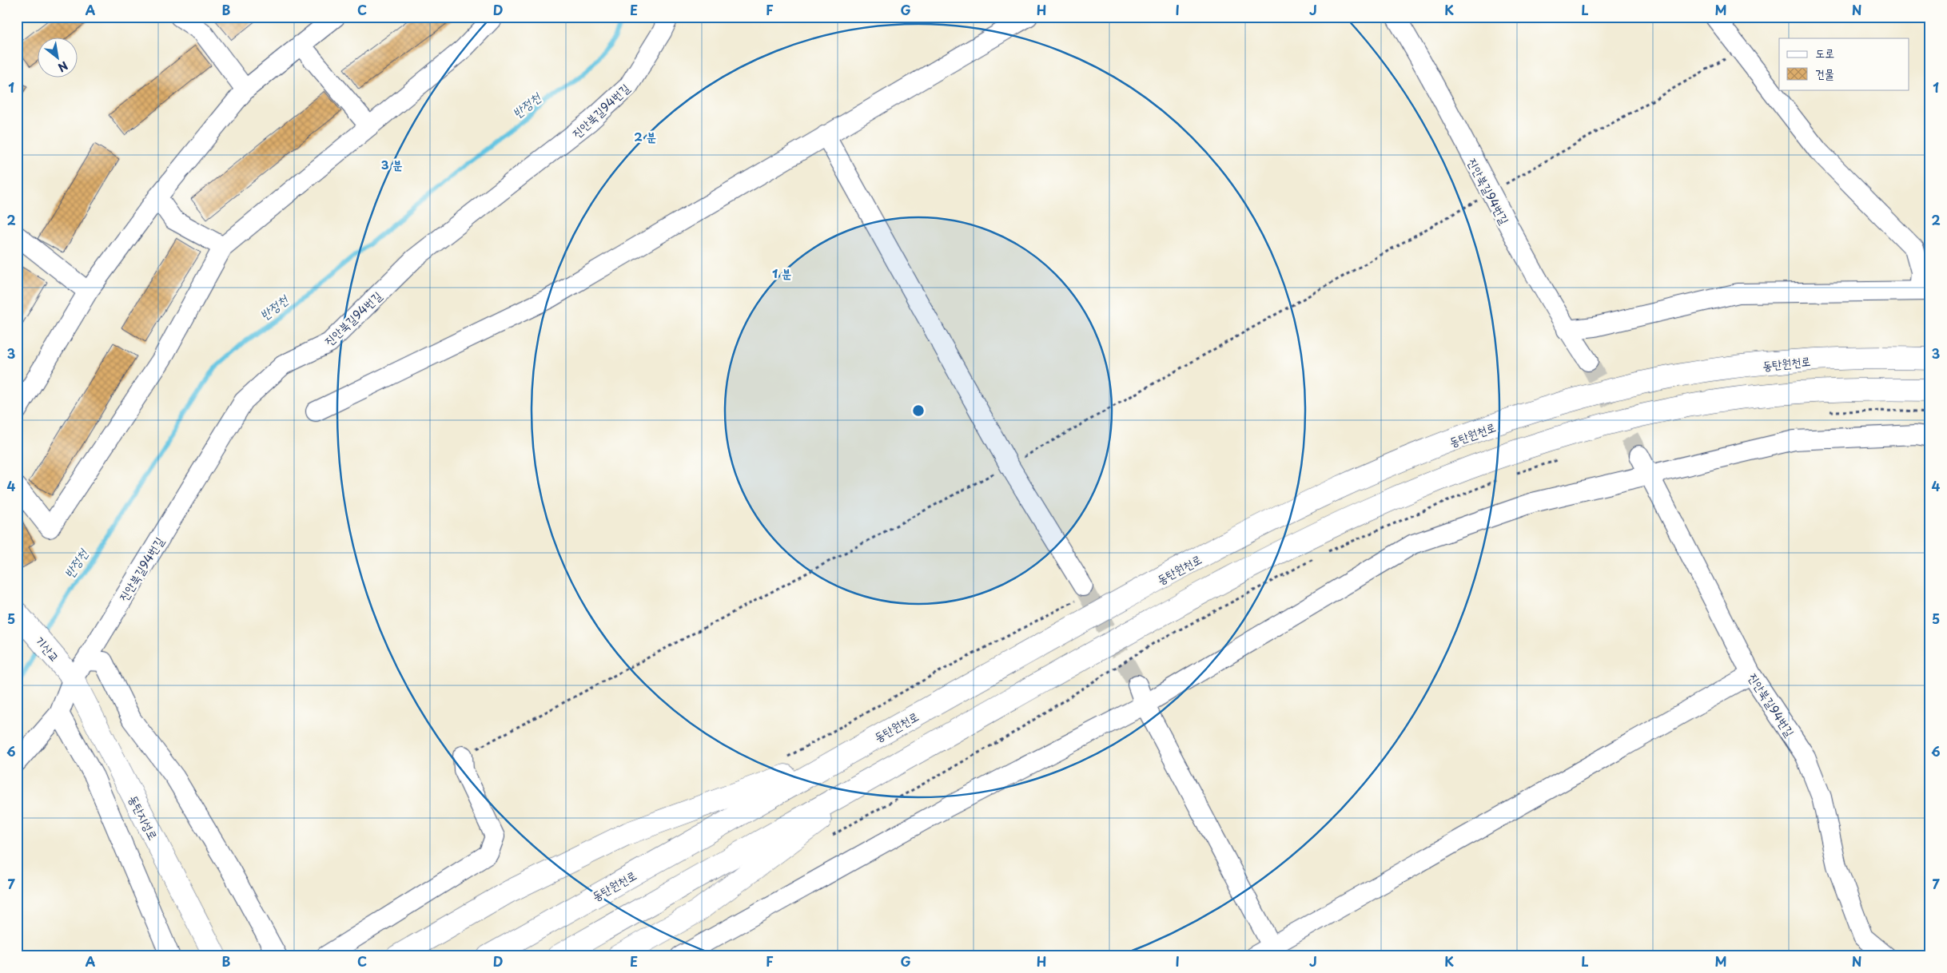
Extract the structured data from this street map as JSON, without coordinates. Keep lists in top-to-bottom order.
{
  "streets": {
    "main road": ["동탄원천로", "기산교", "동탄지성로"],
    "street": ["진안북길94번길"]
  },
  "crossings": [
    ["진안북길94번길", "기산교"],
    ["진안북길94번길", "동탄지성로"],
    ["기산교", "동탄지성로"]
  ],
  "water": ["반정천"],
  "legend": ["도로", "건물"],
  "north": "bottom right",
  "grid": {
    "columns": [
      "A",
      "B",
      "C",
      "D",
      "E",
      "F",
      "G",
      "H",
      "I",
      "J",
      "K",
      "L",
      "M",
      "N"
    ],
    "rows": [
      "1",
      "2",
      "3",
      "4",
      "5",
      "6",
      "7"
    ]
  },
  "rings": ["2 분", "3 분", "1 분"]
}
